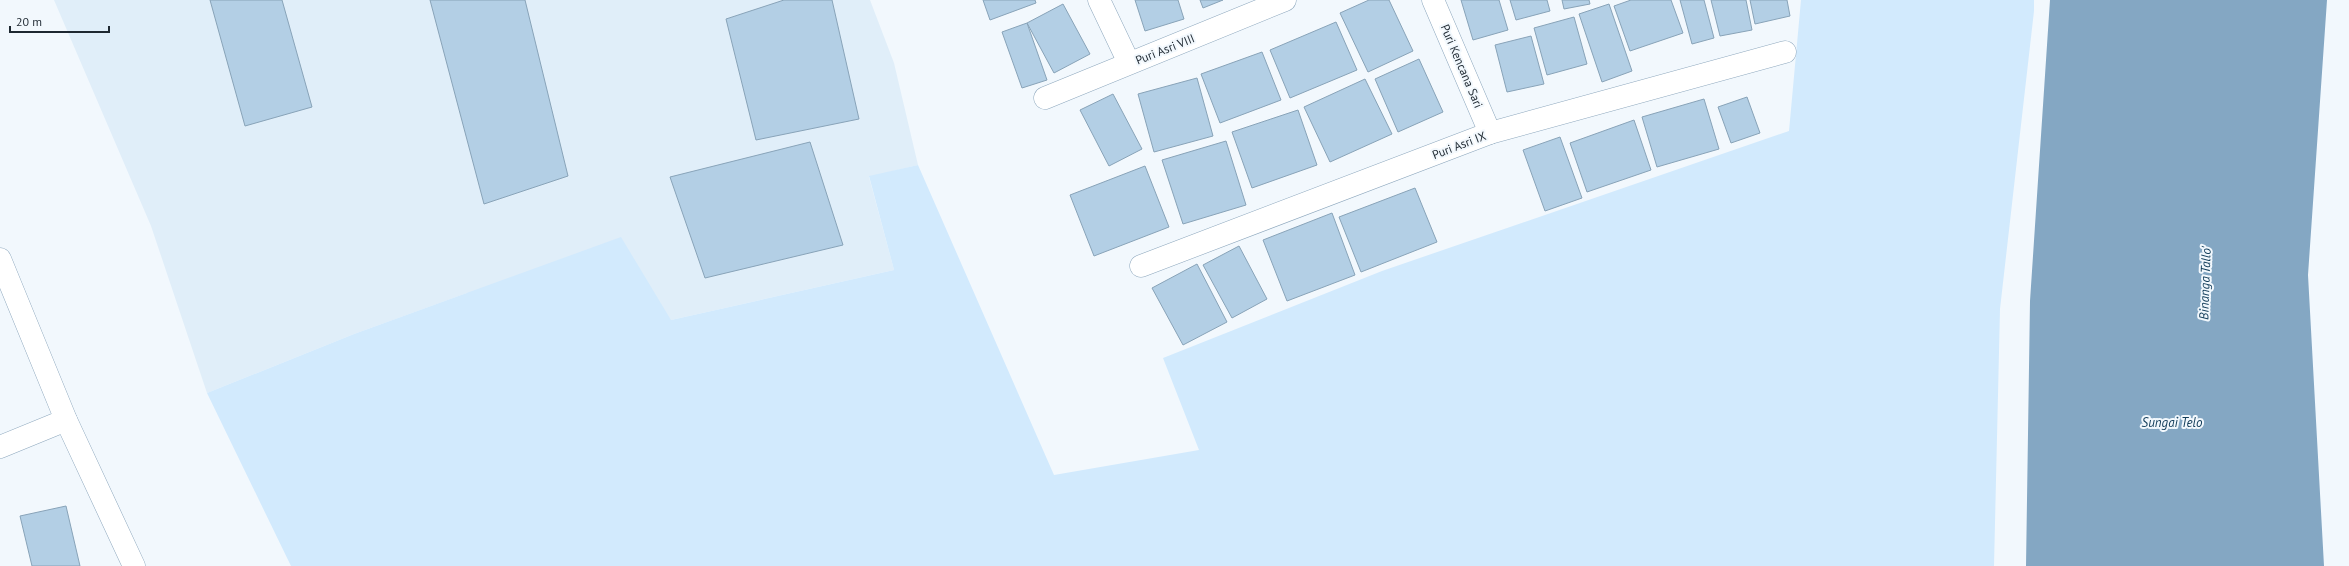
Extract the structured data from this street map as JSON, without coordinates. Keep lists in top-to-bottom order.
{
  "streets": {
    "street": ["Puri Asri VIII", "Puri Kencana Sari", "Puri Asri IX"]
  },
  "crossings": [
    ["Puri Kencana Sari", "Puri Asri IX"]
  ],
  "water": ["Binanga Tallo'", "Sungai Telo"],
  "scale_bar": "20 m"
}
